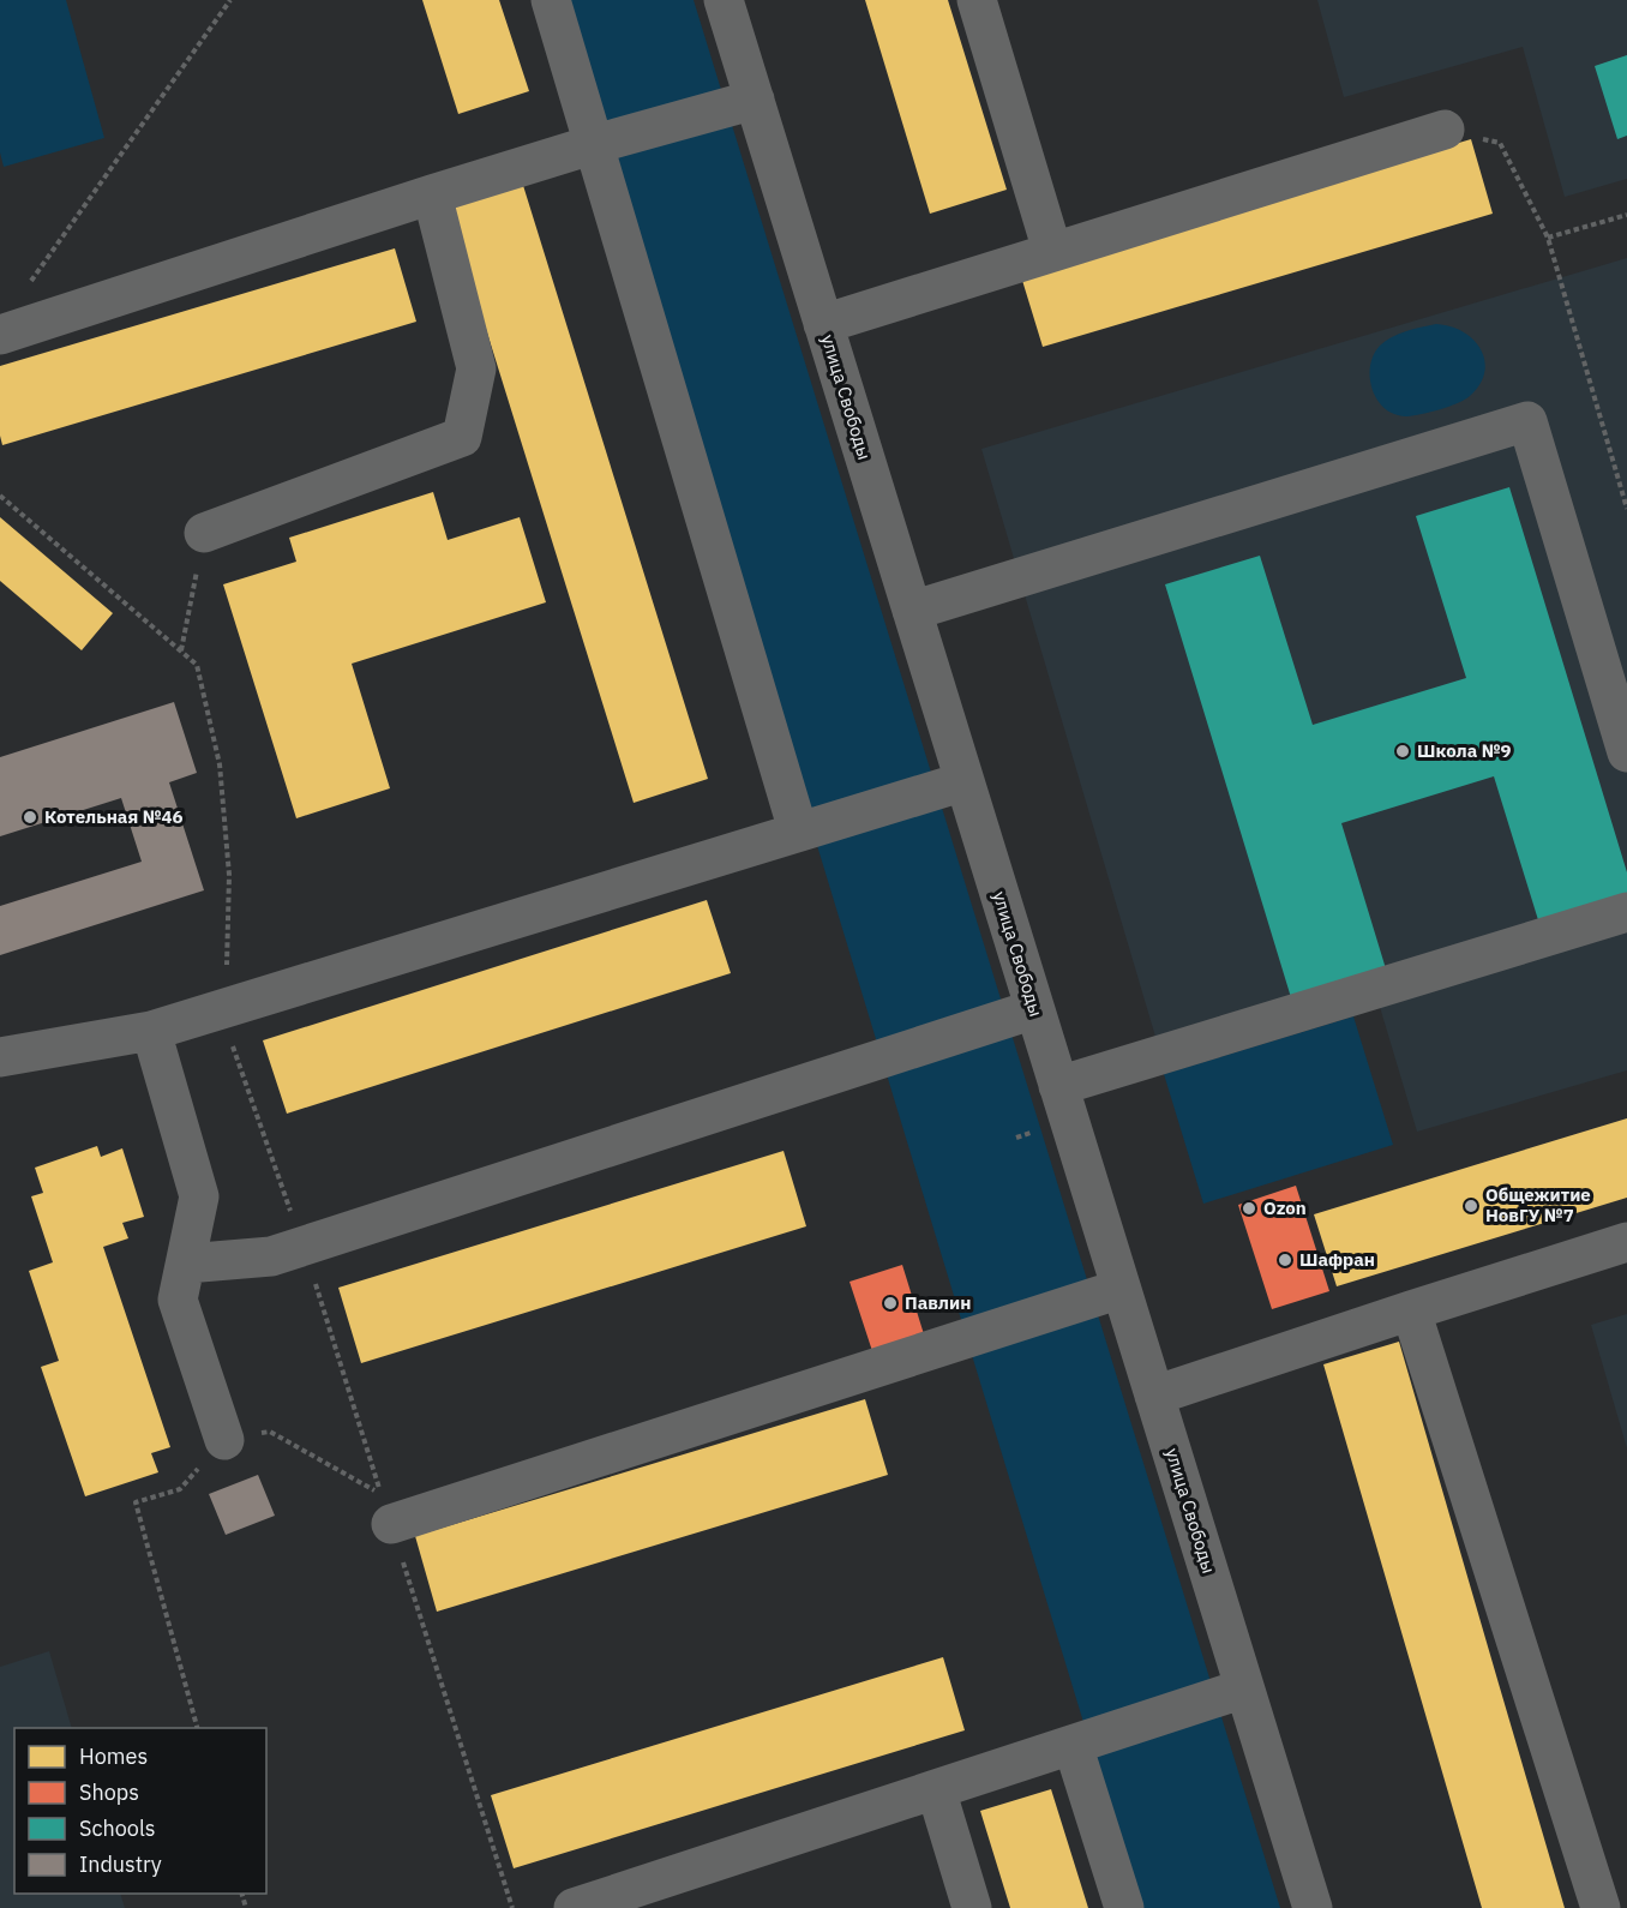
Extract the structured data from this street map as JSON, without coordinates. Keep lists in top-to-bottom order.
{
  "streets": {
    "street": ["улица Свободы"]
  },
  "places": [
    "Школа №9",
    "Котельная №46",
    "Общежитие НовГУ №7",
    "Ozon",
    "Шафран",
    "Павлин"
  ],
  "legend": [
    "Homes",
    "Shops",
    "Schools",
    "Industry"
  ]
}
